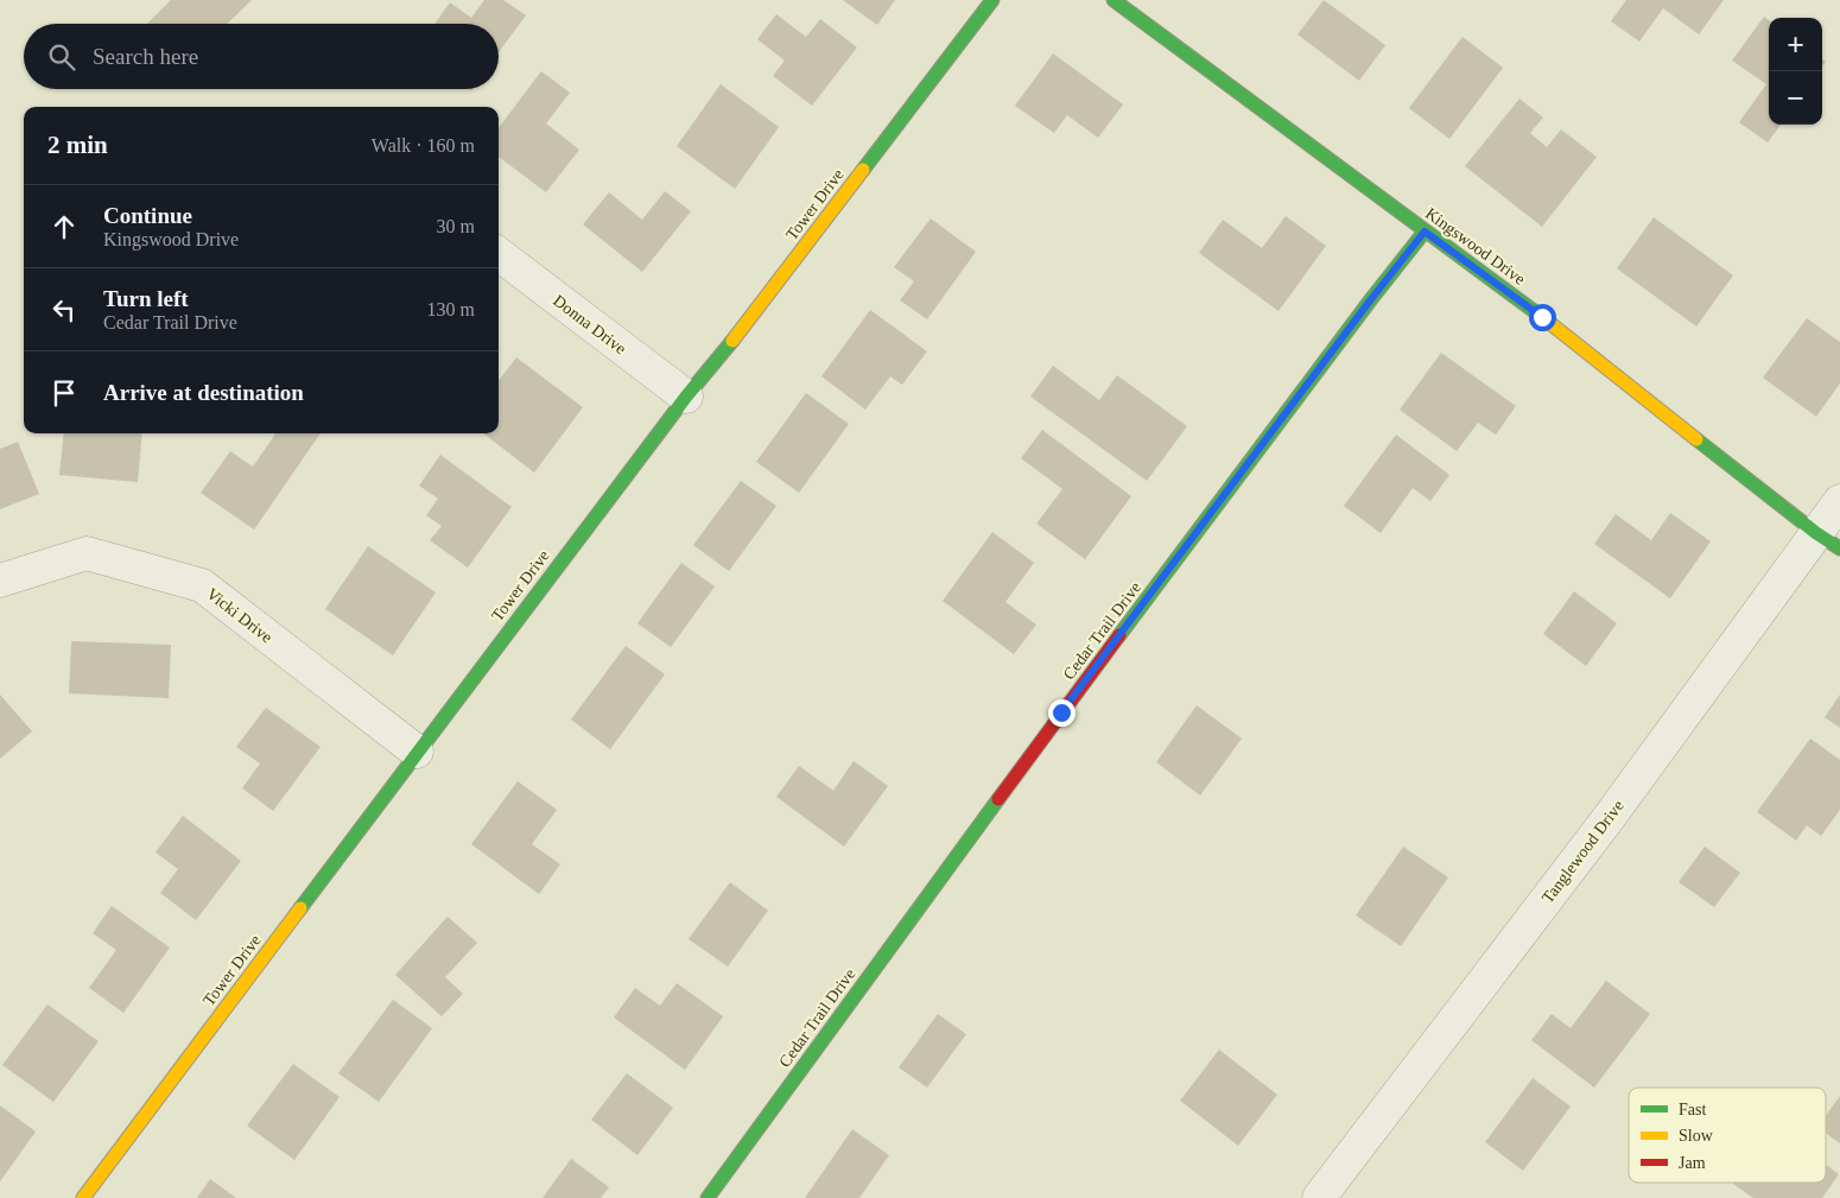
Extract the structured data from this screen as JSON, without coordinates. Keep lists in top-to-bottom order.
{
  "streets": {
    "street": [
      "Tower Drive",
      "Kingswood Drive",
      "Donna Drive",
      "Vicki Drive",
      "Cedar Trail Drive",
      "Tanglewood Drive"
    ]
  },
  "crossings": [
    ["Tower Drive", "Donna Drive"],
    ["Tower Drive", "Vicki Drive"],
    ["Kingswood Drive", "Cedar Trail Drive"],
    ["Kingswood Drive", "Tanglewood Drive"]
  ],
  "legend": ["Fast", "Slow", "Jam"],
  "page": {
    "map_buttons": ["+", "−"],
    "search": "Search here",
    "heading": ["2 min", "Walk · 160 m"],
    "list": [
      ["Continue", "Kingswood Drive", "30 m"],
      ["Turn left", "Cedar Trail Drive", "130 m"],
      "Arrive at destination"
    ]
  }
}
